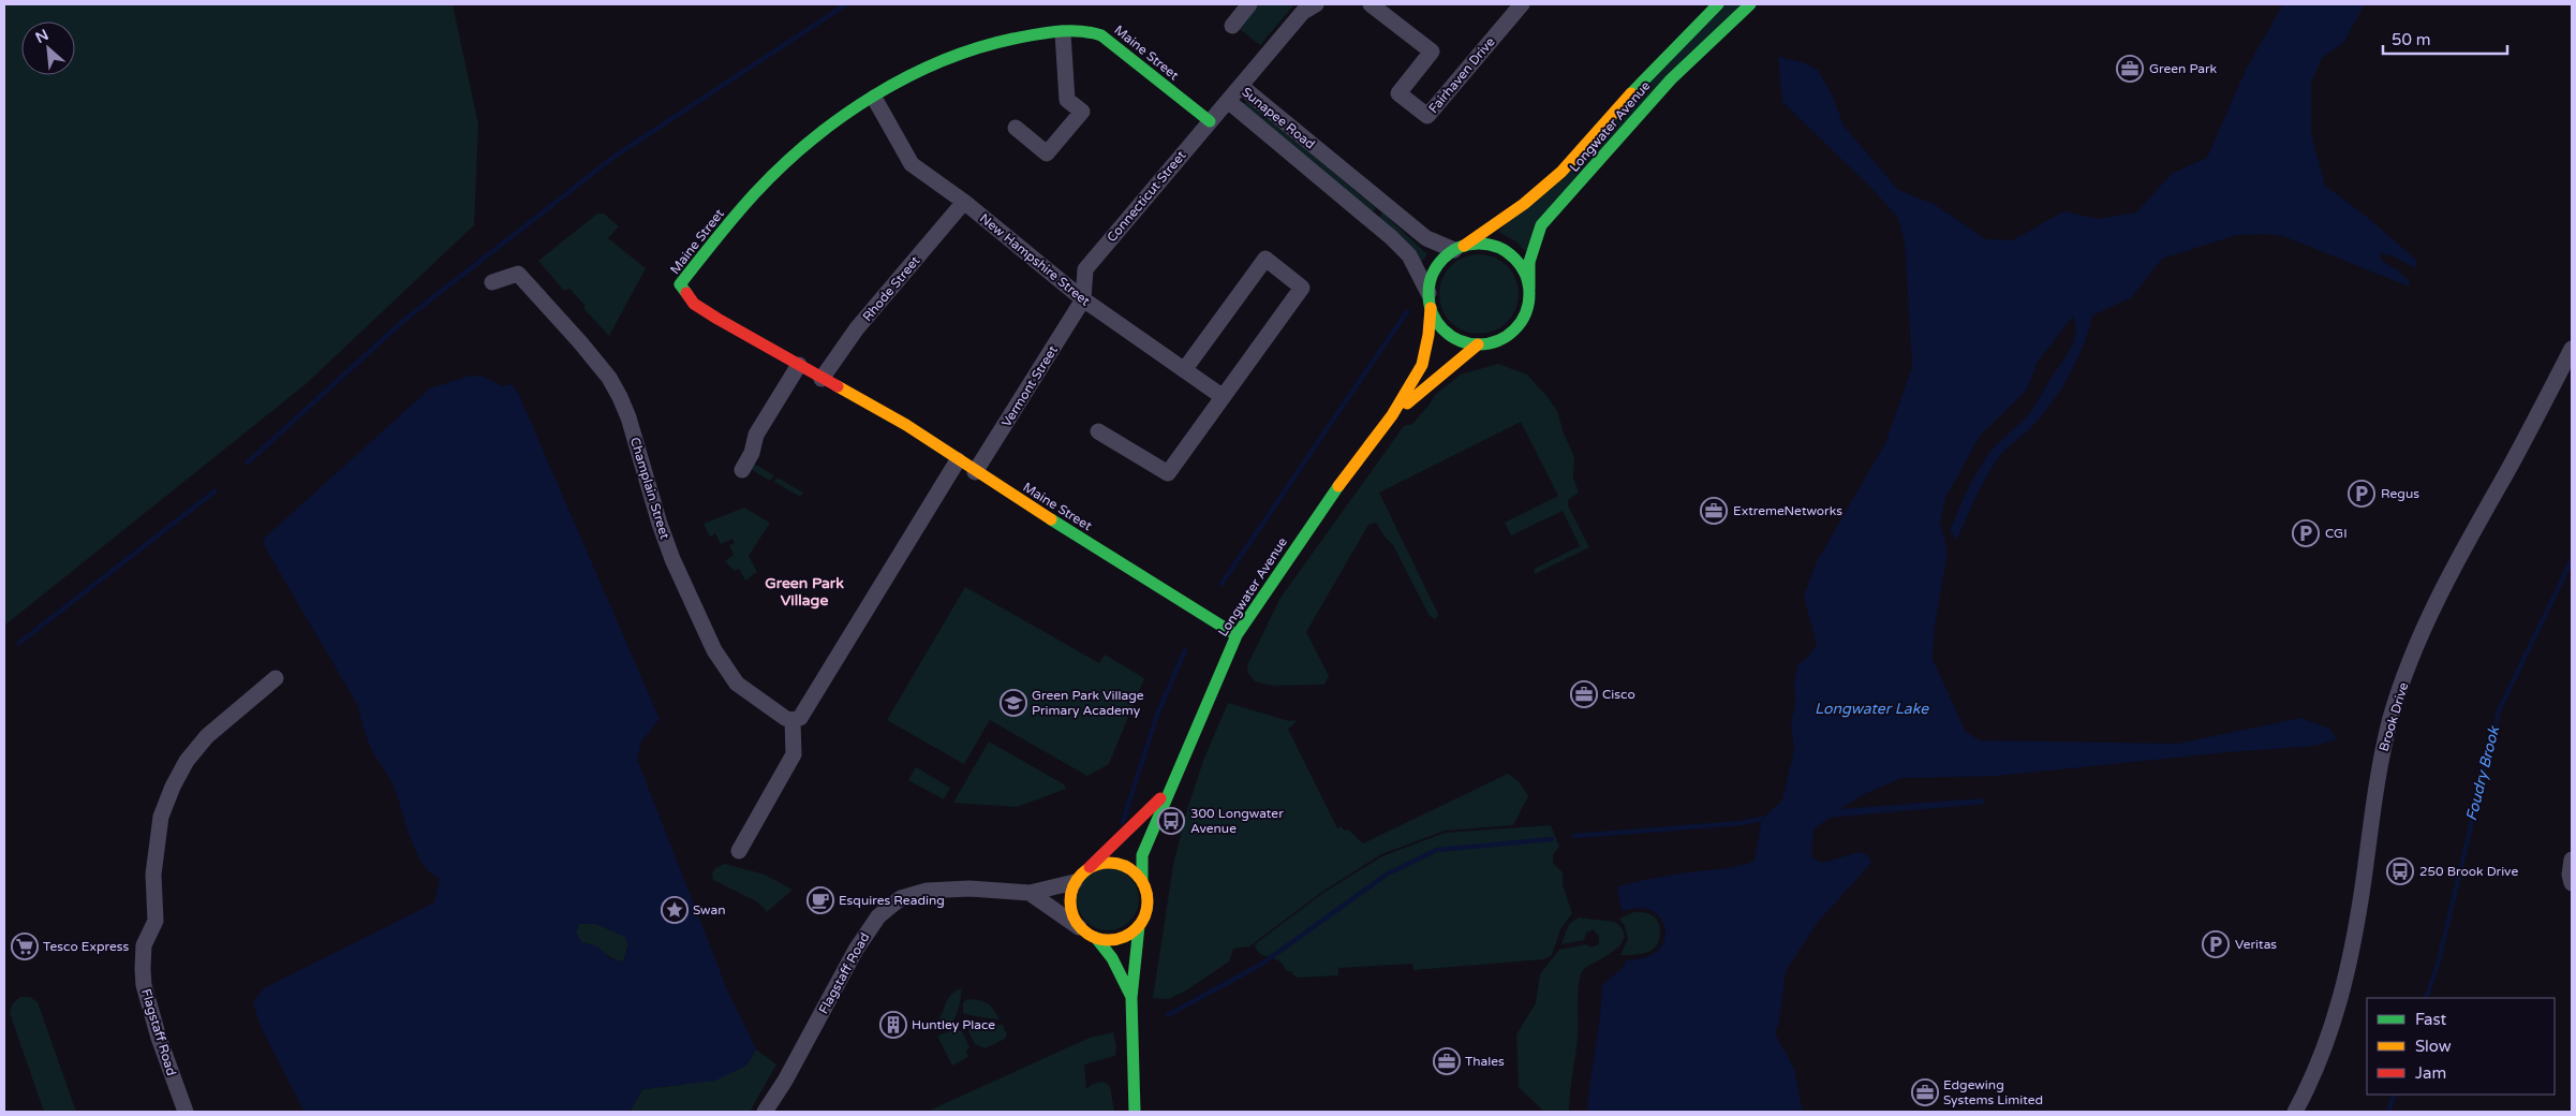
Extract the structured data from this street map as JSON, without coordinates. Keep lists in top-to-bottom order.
{
  "streets": {
    "street": [
      "Maine Street",
      "Fairhaven Drive",
      "Sunapee Road",
      "Longwater Avenue",
      "Connecticut Street",
      "New Hampshire Street",
      "Rhode Street",
      "Vermont Street",
      "Champlain Street",
      "Brook Drive",
      "Flagstaff Road"
    ]
  },
  "crossings": [
    ["Maine Street", "Longwater Avenue"],
    ["Maine Street", "Connecticut Street"],
    ["Maine Street", "New Hampshire Street"],
    ["Maine Street", "Rhode Street"],
    ["Maine Street", "Vermont Street"],
    ["Sunapee Road", "Longwater Avenue"],
    ["Sunapee Road", "Connecticut Street"],
    ["Longwater Avenue", "Flagstaff Road"],
    ["Connecticut Street", "New Hampshire Street"],
    ["Connecticut Street", "Vermont Street"],
    ["New Hampshire Street", "Rhode Street"],
    ["New Hampshire Street", "Vermont Street"]
  ],
  "districts": ["Green Park Village"],
  "water": ["Longwater Lake", "Foudry Brook"],
  "places": {
    "office": [
      "Green Park",
      "ExtremeNetworks",
      "Cisco",
      "Thales",
      "Edgewing Systems Limited"
    ],
    "parking": ["Regus", "CGI", "Veritas"],
    "school or university": ["Green Park Village Primary Academy"],
    "bus stop": ["300 Longwater Avenue", "250 Brook Drive"],
    "cafe": ["Esquires Reading"],
    "place": ["Swan"],
    "supermarket": ["Tesco Express"],
    "building": ["Huntley Place"]
  },
  "legend": ["Fast", "Slow", "Jam"],
  "scale_bar": "50 m",
  "north": "top left"
}
